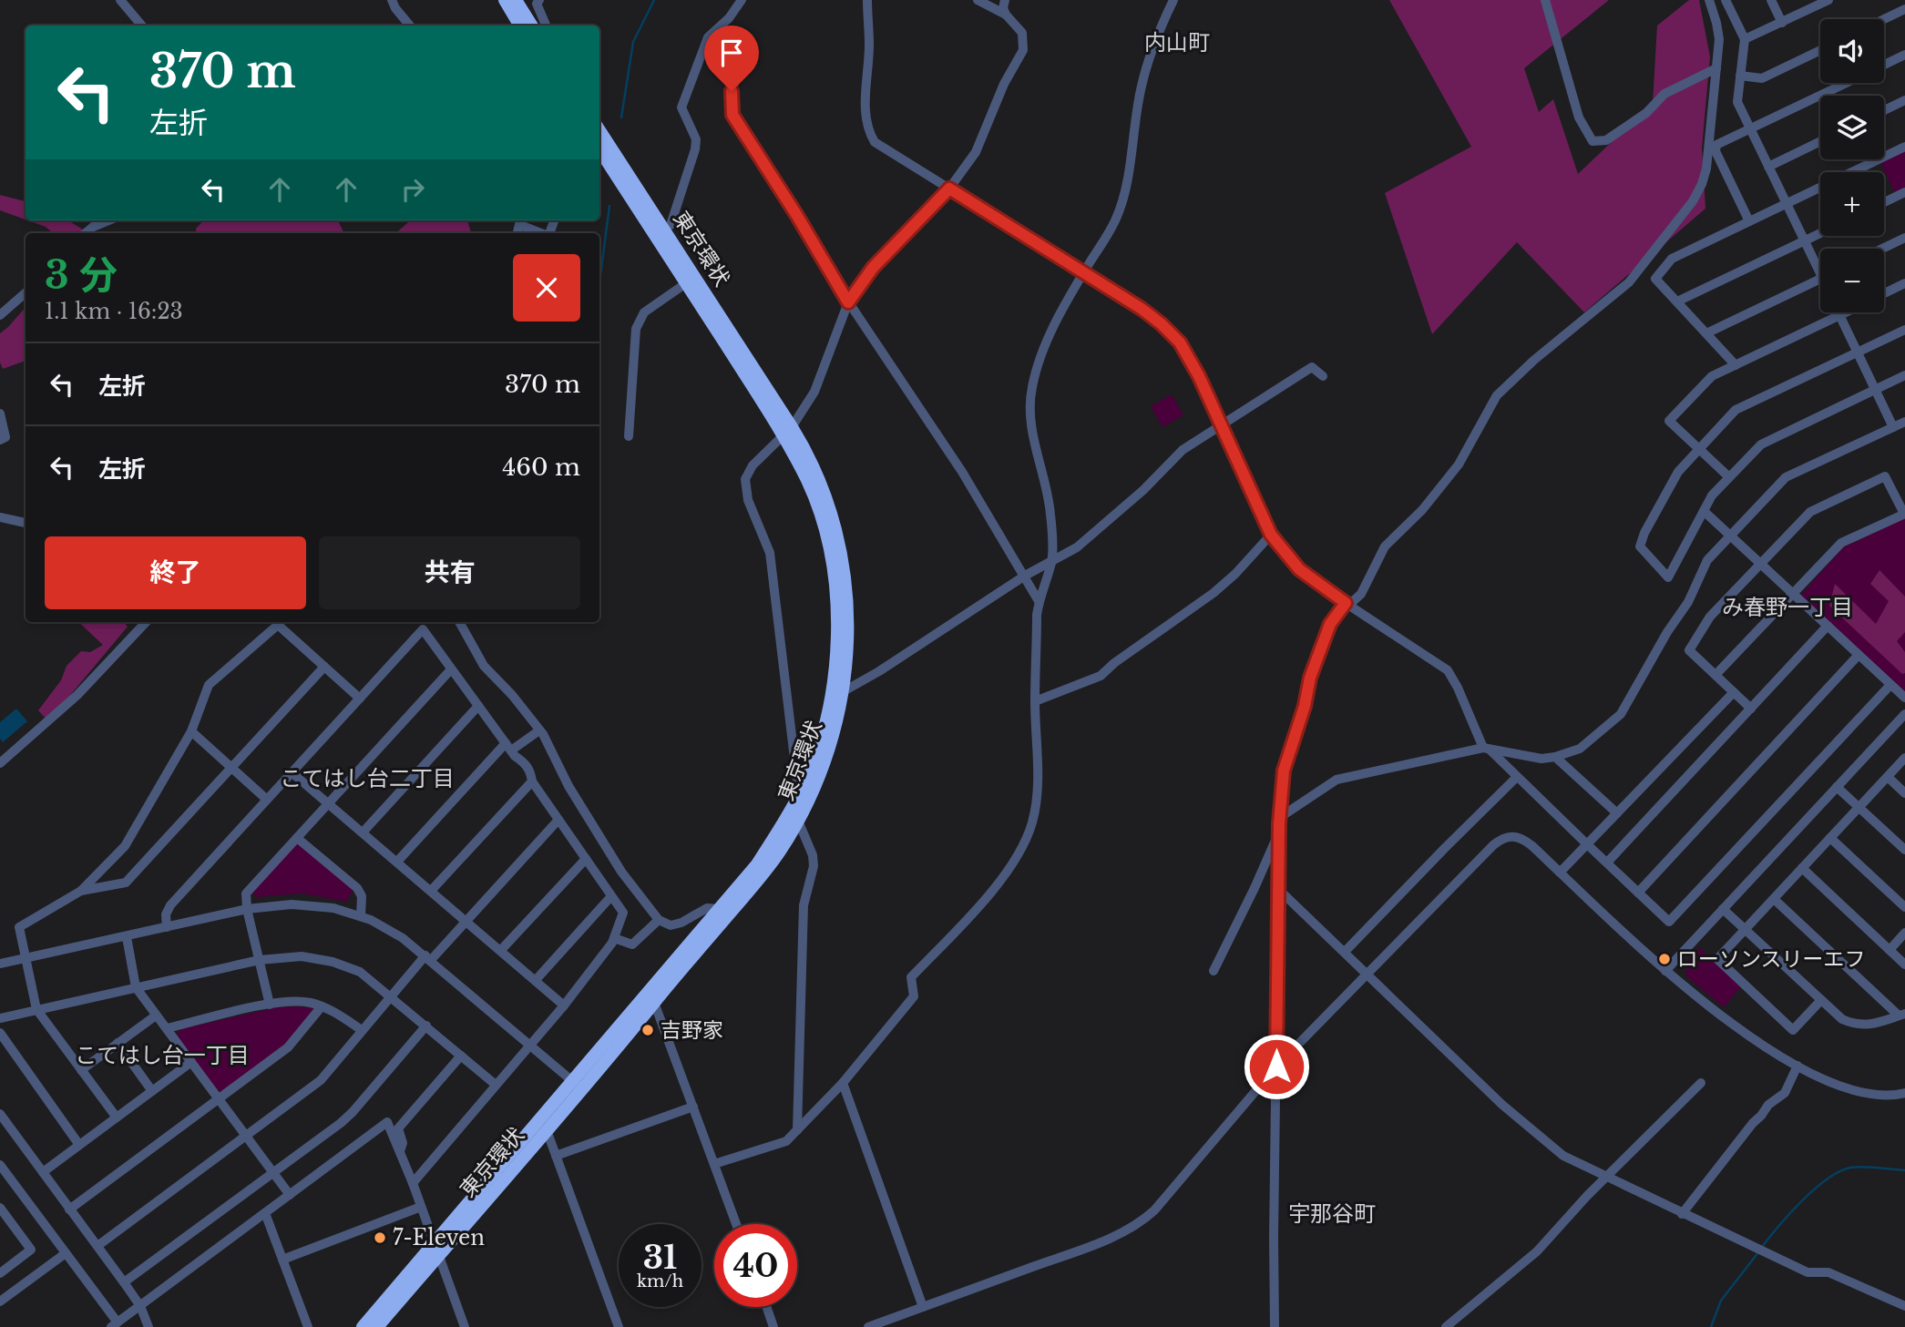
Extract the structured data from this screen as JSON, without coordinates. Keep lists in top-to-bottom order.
{
  "streets": {
    "highway": ["東京環状"]
  },
  "districts": [
    "内山町",
    "み春野一丁目",
    "こてはし台二丁目",
    "こてはし台一丁目",
    "宇那谷町"
  ],
  "places": ["ローソンスリーエフ", "吉野家", "7-Eleven"],
  "page": {
    "map_buttons": ["+", "−"],
    "turn": ["370 m", "左折"],
    "heading": ["3 分", "1.1 km · 16:23"],
    "list": [
      {
        "name": "左折",
        "value": "370 m"
      },
      {
        "name": "左折",
        "value": "460 m"
      }
    ],
    "buttons": ["終了", "共有"],
    "speed": "31 km/h",
    "limit": "40"
  }
}
